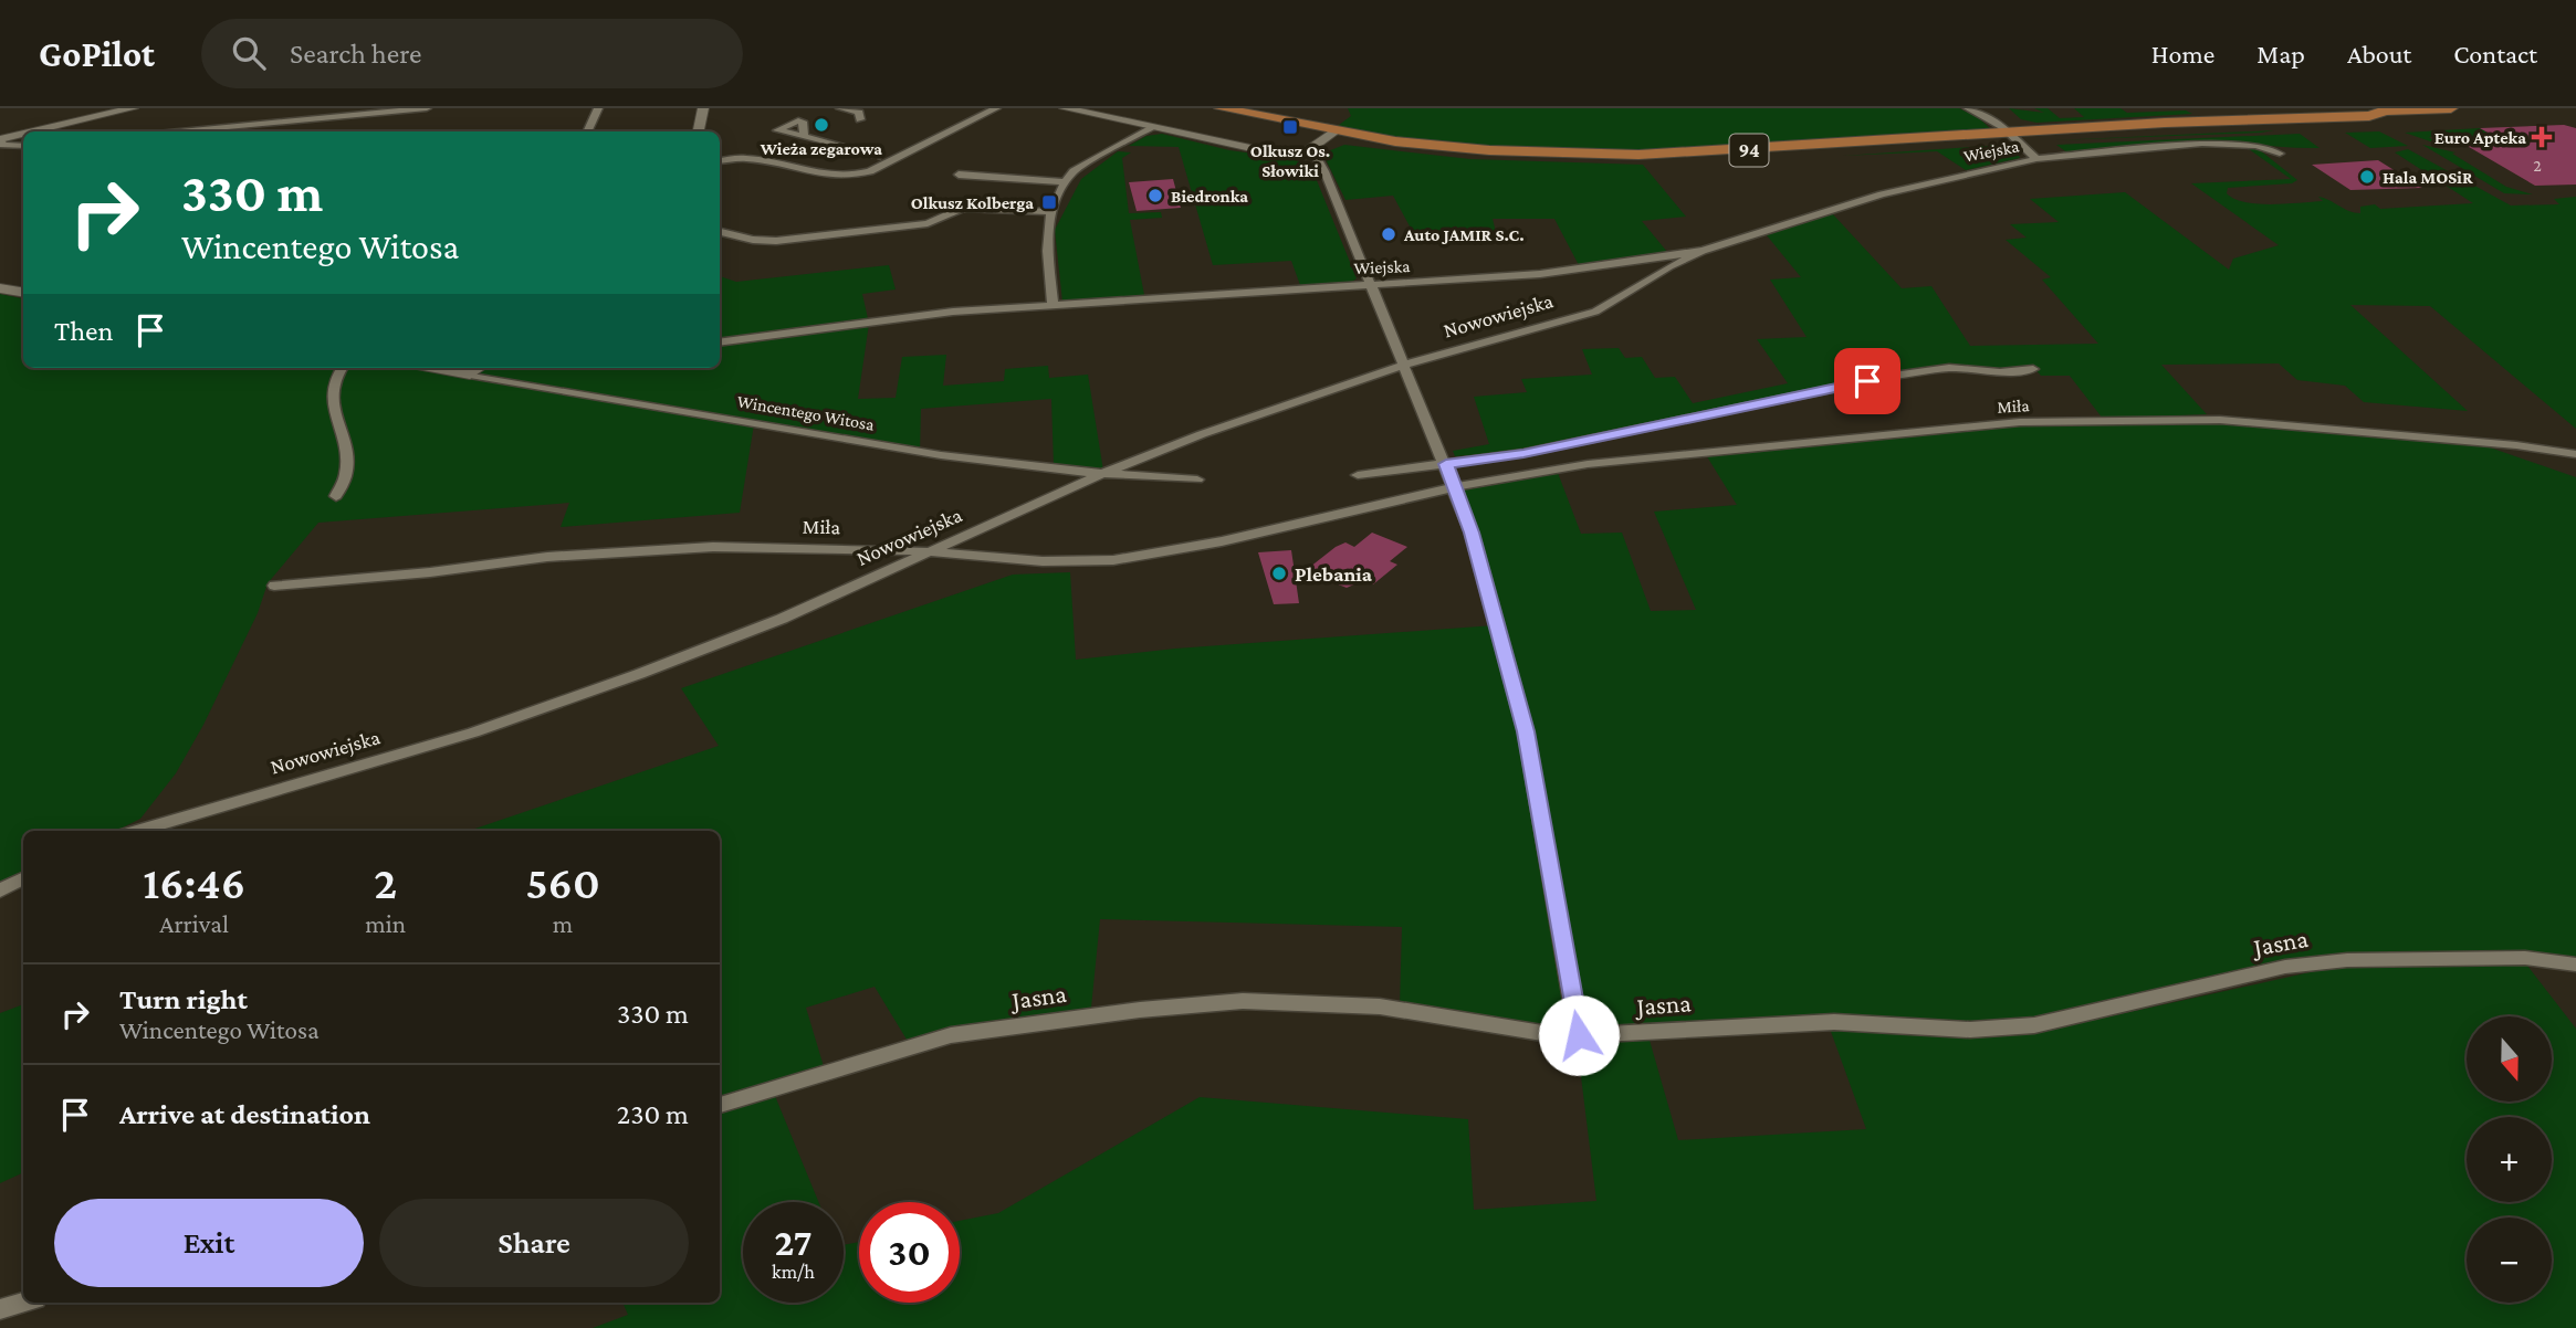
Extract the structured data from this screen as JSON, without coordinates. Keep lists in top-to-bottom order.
{
  "streets": {
    "main road": ["94"],
    "street": [
      "Wiejska",
      "Nowowiejska",
      "Miła",
      "Wincentego Witosa",
      "Jasna"
    ]
  },
  "crossings": [
    ["94", "Wiejska"],
    ["Wiejska", "Nowowiejska"],
    ["Nowowiejska", "Miła"],
    ["Nowowiejska", "Wincentego Witosa"]
  ],
  "places": {
    "other": [
      "Wieża zegarowa",
      "Hala MOSiR",
      "Biedronka",
      "Auto JAMIR S.C.",
      "Plebania"
    ],
    "transit": ["Olkusz Os. Słowiki", "Olkusz Kolberga"],
    "health": ["Euro Apteka"]
  },
  "house_numbers": ["2"],
  "north": "bottom",
  "page": {
    "header": "GoPilot",
    "search": "Search here",
    "nav": [
      "Home",
      "Map",
      "About",
      "Contact"
    ],
    "turn": ["330 m", "Wincentego Witosa"],
    "then": "Then",
    "eta": [
      "16:46",
      "Arrival",
      "2",
      "min",
      "560",
      "m"
    ],
    "list": [
      {
        "name": "Turn right",
        "note": "Wincentego Witosa",
        "value": "330 m"
      },
      {
        "name": "Arrive at destination",
        "value": "230 m"
      }
    ],
    "map_buttons": ["+", "−"],
    "buttons": ["Exit", "Share"],
    "speed": "27 km/h",
    "limit": "30"
  }
}
